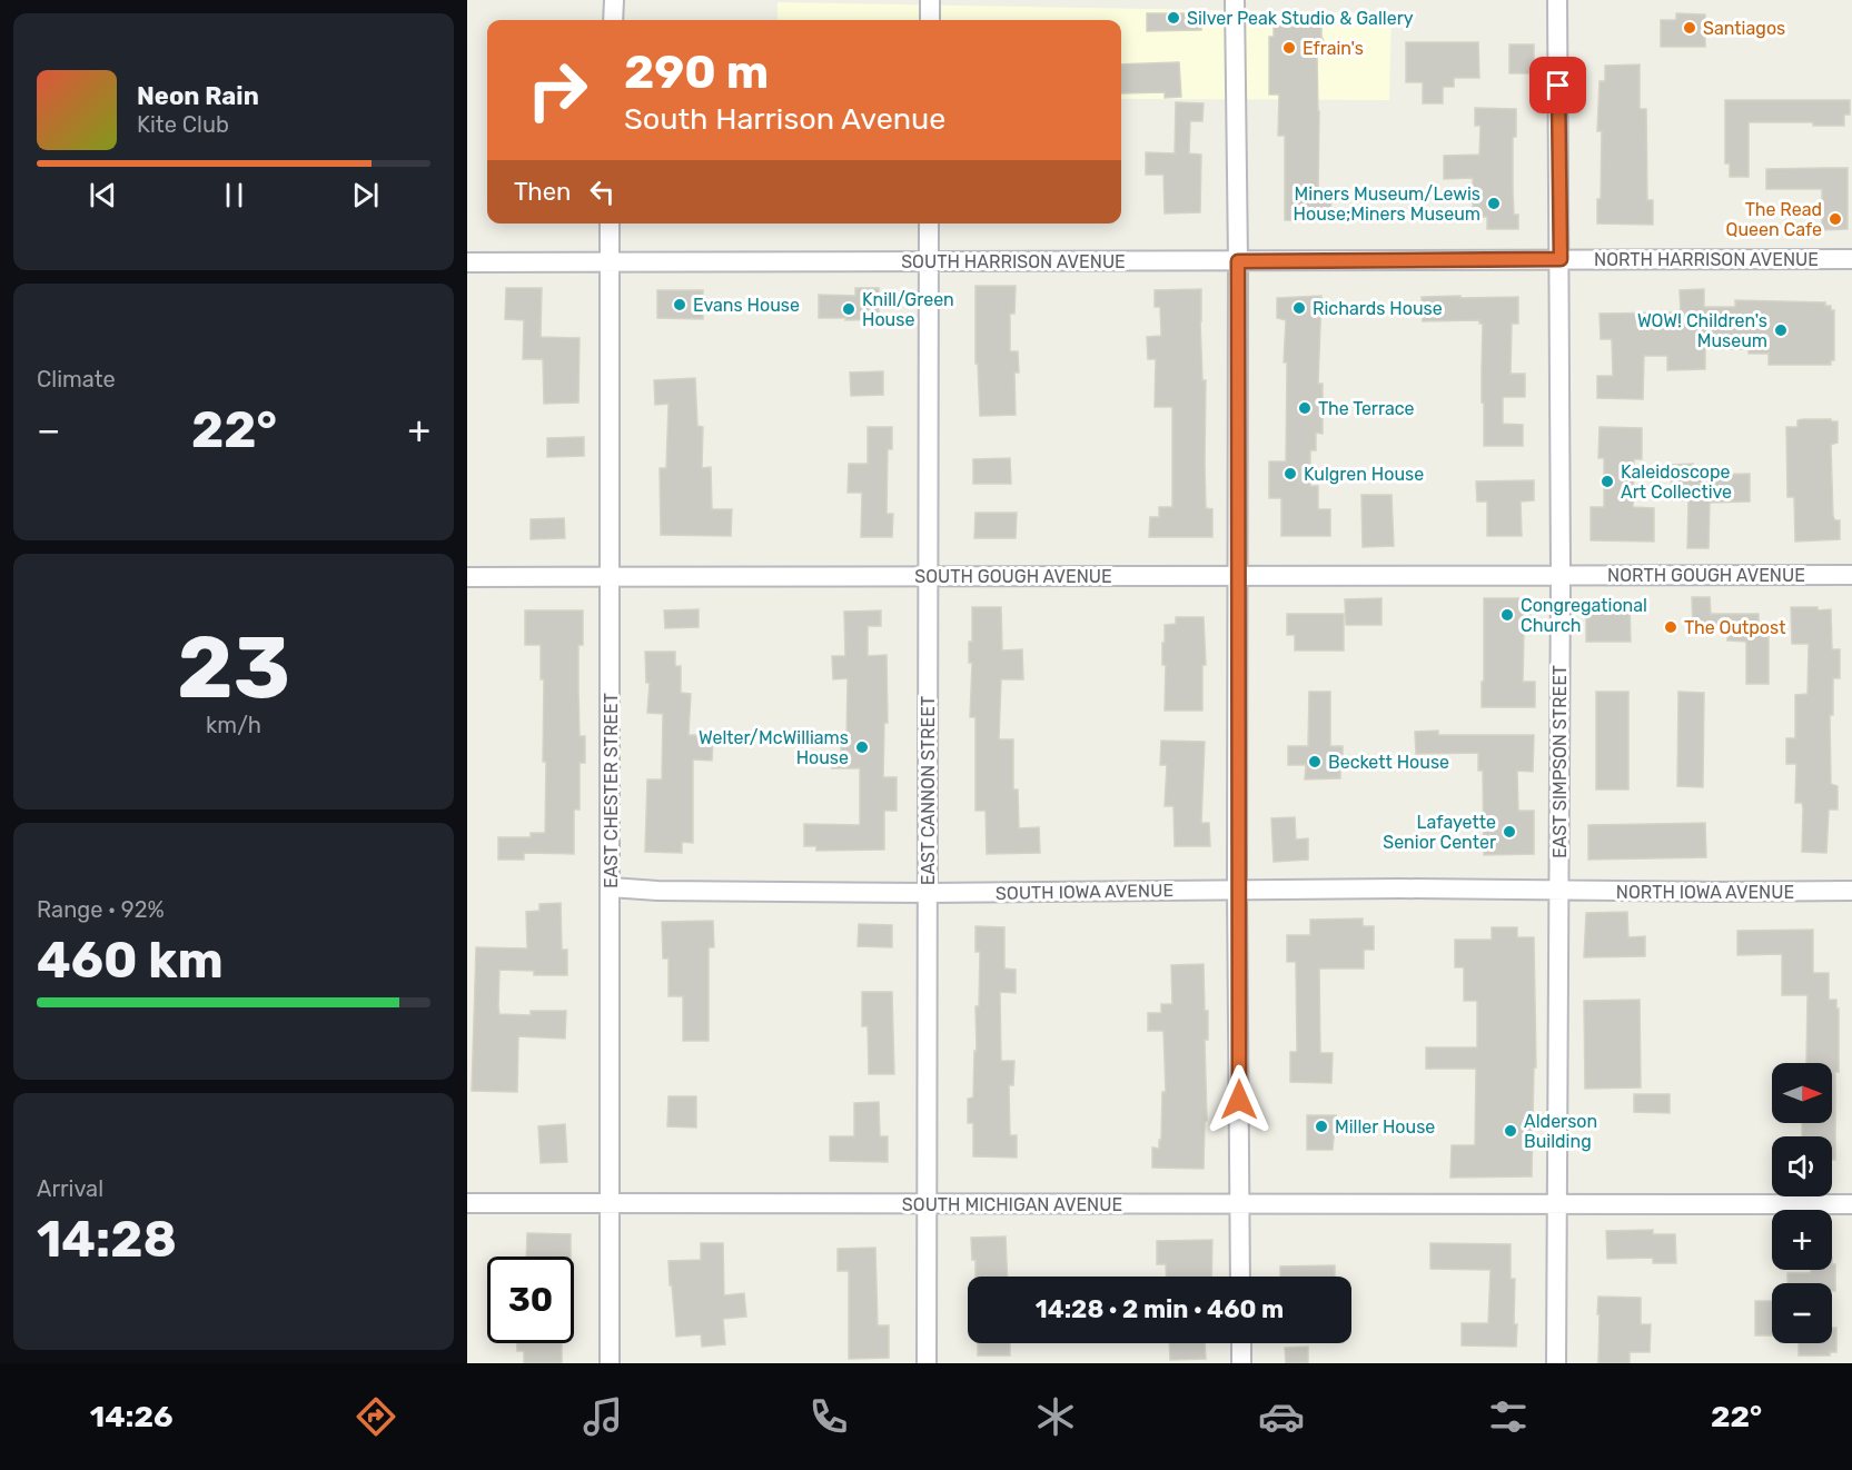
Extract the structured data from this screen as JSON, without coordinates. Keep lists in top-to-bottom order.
{
  "streets": {
    "street": [
      "NORTH HARRISON AVENUE",
      "SOUTH HARRISON AVENUE",
      "NORTH GOUGH AVENUE",
      "SOUTH GOUGH AVENUE",
      "EAST SIMPSON STREET",
      "EAST CHESTER STREET",
      "EAST CANNON STREET",
      "SOUTH IOWA AVENUE",
      "NORTH IOWA AVENUE",
      "SOUTH MICHIGAN AVENUE"
    ]
  },
  "crossings": [
    ["NORTH HARRISON AVENUE", "SOUTH HARRISON AVENUE"],
    ["NORTH HARRISON AVENUE", "EAST SIMPSON STREET"],
    ["SOUTH HARRISON AVENUE", "EAST SIMPSON STREET"],
    ["SOUTH HARRISON AVENUE", "EAST CHESTER STREET"],
    ["SOUTH HARRISON AVENUE", "EAST CANNON STREET"],
    ["NORTH GOUGH AVENUE", "SOUTH GOUGH AVENUE"],
    ["NORTH GOUGH AVENUE", "EAST SIMPSON STREET"],
    ["SOUTH GOUGH AVENUE", "EAST SIMPSON STREET"],
    ["SOUTH GOUGH AVENUE", "EAST CHESTER STREET"],
    ["SOUTH GOUGH AVENUE", "EAST CANNON STREET"],
    ["EAST SIMPSON STREET", "SOUTH IOWA AVENUE"],
    ["EAST SIMPSON STREET", "NORTH IOWA AVENUE"],
    ["EAST SIMPSON STREET", "SOUTH MICHIGAN AVENUE"],
    ["EAST CHESTER STREET", "SOUTH IOWA AVENUE"],
    ["EAST CHESTER STREET", "SOUTH MICHIGAN AVENUE"],
    ["EAST CANNON STREET", "SOUTH IOWA AVENUE"],
    ["EAST CANNON STREET", "SOUTH MICHIGAN AVENUE"],
    ["SOUTH IOWA AVENUE", "NORTH IOWA AVENUE"]
  ],
  "places": [
    "Silver Peak Studio & Gallery",
    "Santiagos",
    "Efrain's",
    "Miners Museum/Lewis House;Miners Museum",
    "The Read Queen Cafe",
    "Evans House",
    "Richards House",
    "Knill/Green House",
    "WOW! Children's Museum",
    "The Terrace",
    "Kulgren House",
    "Kaleidoscope Art Collective",
    "Congregational Church",
    "The Outpost",
    "Welter/McWilliams House",
    "Beckett House",
    "Lafayette Senior Center",
    "Miller House",
    "Alderson Building"
  ],
  "north": "right",
  "page": {
    "turn": ["290 m", "South Harrison Avenue"],
    "song": ["Neon Rain", "Kite Club"],
    "then": "Then",
    "tile": [
      "Climate",
      ["23", "km/h"],
      ["Range · 92%", "460 km"],
      ["Arrival", "14:28"]
    ],
    "heat": ["−", "22°", "+"],
    "map_buttons": ["+", "−"],
    "limit": "30",
    "trip": "14:28 · 2 min · 460 m",
    "tabs": ["14:26", "22°"]
  }
}
